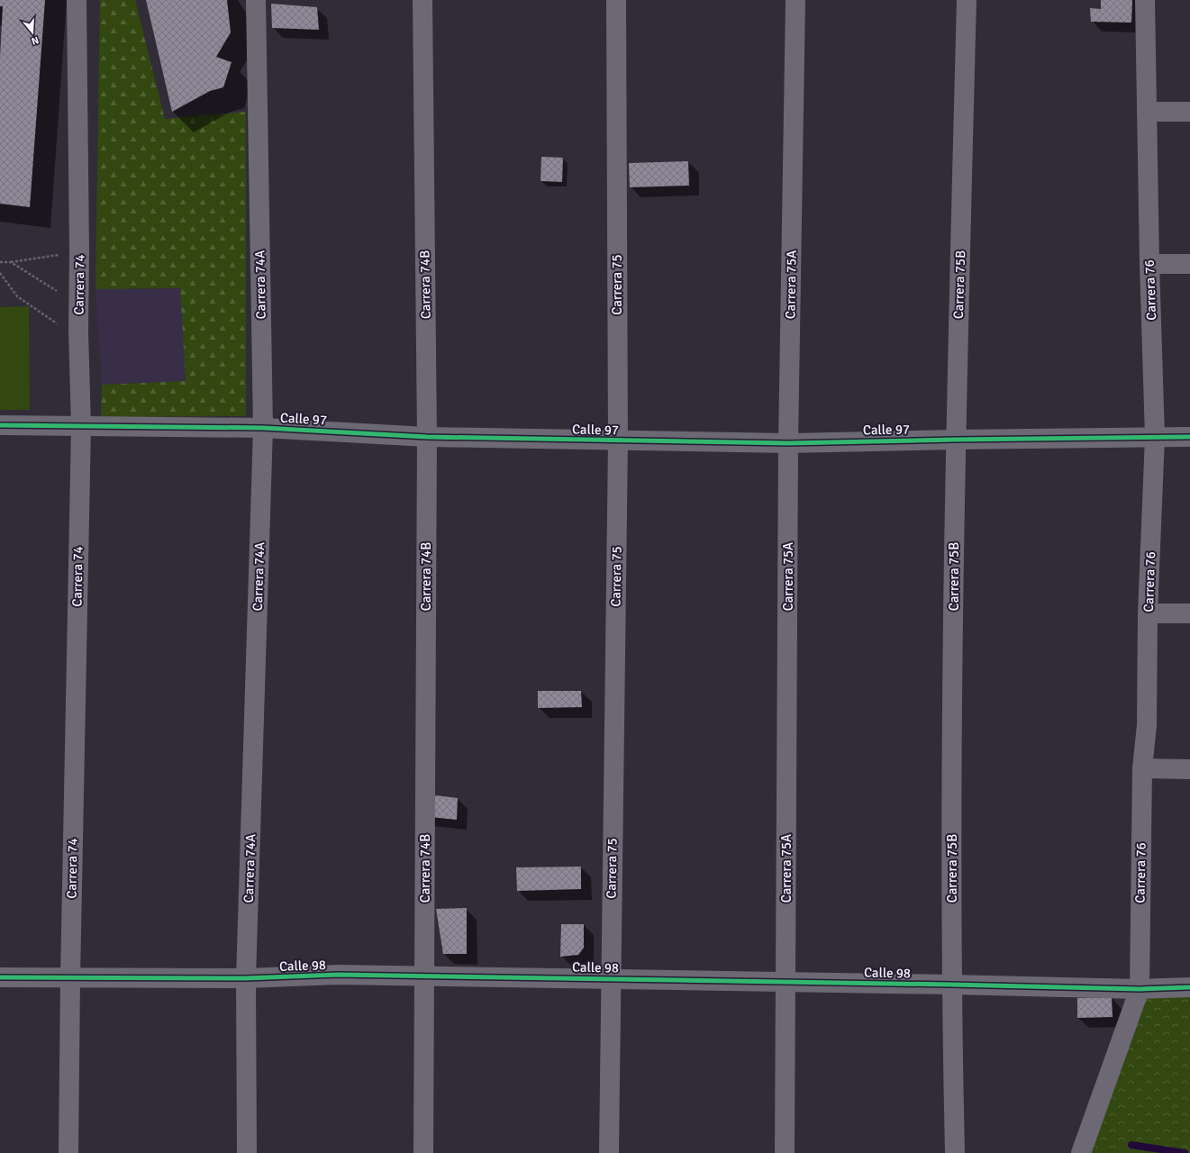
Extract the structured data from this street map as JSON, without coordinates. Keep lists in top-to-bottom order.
{
  "streets": {
    "street": [
      "Carrera 74",
      "Carrera 74A",
      "Carrera 74B",
      "Carrera 75",
      "Carrera 75A",
      "Carrera 75B",
      "Carrera 76",
      "Calle 97",
      "Calle 98"
    ]
  },
  "crossings": [
    ["Carrera 74", "Calle 97"],
    ["Carrera 74", "Calle 98"],
    ["Carrera 74A", "Calle 97"],
    ["Carrera 74A", "Calle 98"],
    ["Carrera 74B", "Calle 97"],
    ["Carrera 74B", "Calle 98"],
    ["Carrera 75", "Calle 97"],
    ["Carrera 75", "Calle 98"],
    ["Carrera 75A", "Calle 97"],
    ["Carrera 75A", "Calle 98"],
    ["Carrera 75B", "Calle 97"],
    ["Carrera 75B", "Calle 98"],
    ["Carrera 76", "Calle 97"],
    ["Carrera 76", "Calle 98"]
  ],
  "north": "bottom"
}
